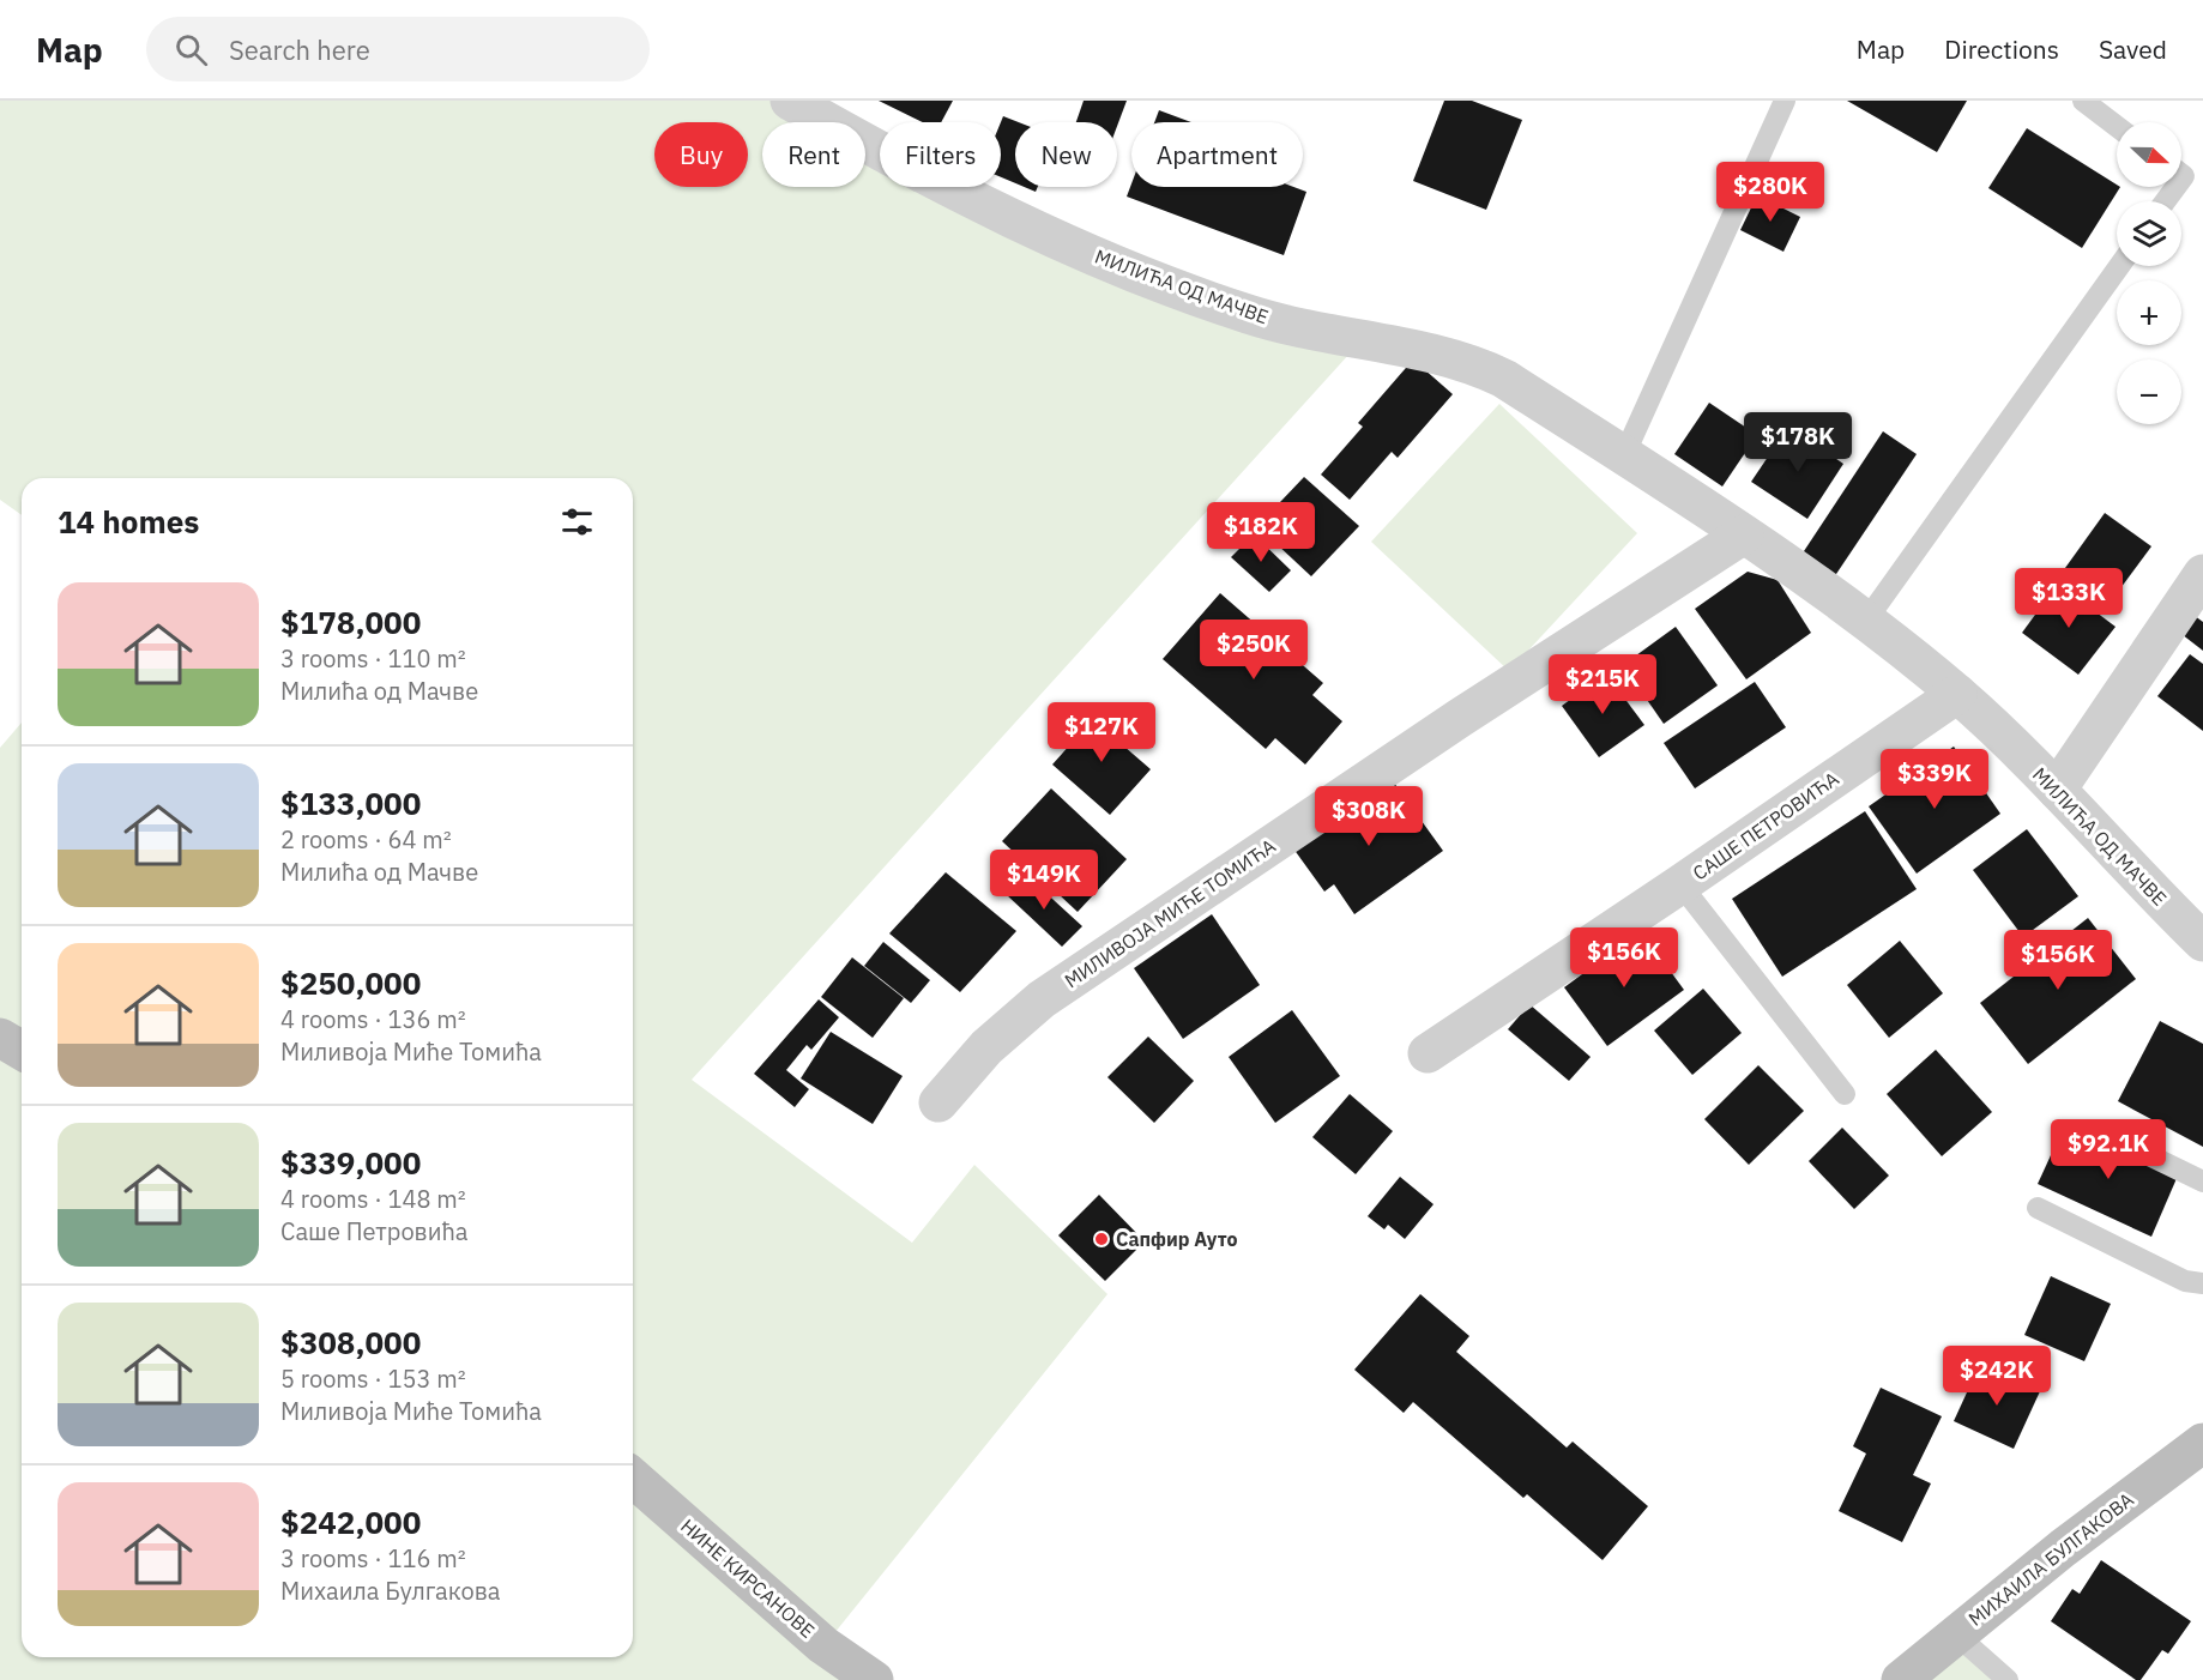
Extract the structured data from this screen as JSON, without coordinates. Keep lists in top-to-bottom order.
{
  "streets": {
    "street": [
      "МИЛИЋА ОД МАЧВЕ",
      "САШЕ ПЕТРОВИЋА",
      "МИЛИВОЈА МИЋЕ ТОМИЋА",
      "МИХАИЛА БУЛГАКОВА",
      "НИНЕ КИРСАНОВЕ"
    ]
  },
  "crossings": [
    ["МИЛИЋА ОД МАЧВЕ", "САШЕ ПЕТРОВИЋА"],
    ["МИЛИЋА ОД МАЧВЕ", "МИЛИВОЈА МИЋЕ ТОМИЋА"]
  ],
  "places": ["Сапфир Ауто"],
  "north": "right",
  "page": {
    "header": "Map",
    "search": "Search here",
    "nav": ["Map", "Directions", "Saved"],
    "map_buttons": ["+", "−"],
    "chip": [
      "Buy",
      "Rent",
      "Filters",
      "New",
      "Apartment"
    ],
    "price": [
      "$280K",
      "$178K",
      "$182K",
      "$133K",
      "$250K",
      "$215K",
      "$127K",
      "$339K",
      "$308K",
      "$149K",
      "$156K",
      "$156K",
      "$92.1K",
      "$242K"
    ],
    "heading": "14 homes",
    "list": [
      {
        "name": "$178,000",
        "note": "3 rooms · 110 m² · Милића од Мачве"
      },
      {
        "name": "$133,000",
        "note": "2 rooms · 64 m² · Милића од Мачве"
      },
      {
        "name": "$250,000",
        "note": "4 rooms · 136 m² · Миливоја Миће Томића"
      },
      {
        "name": "$339,000",
        "note": "4 rooms · 148 m² · Саше Петровића"
      },
      {
        "name": "$308,000",
        "note": "5 rooms · 153 m² · Миливоја Миће Томића"
      },
      {
        "name": "$242,000",
        "note": "3 rooms · 116 m² · Михаила Булгакова"
      }
    ]
  }
}
